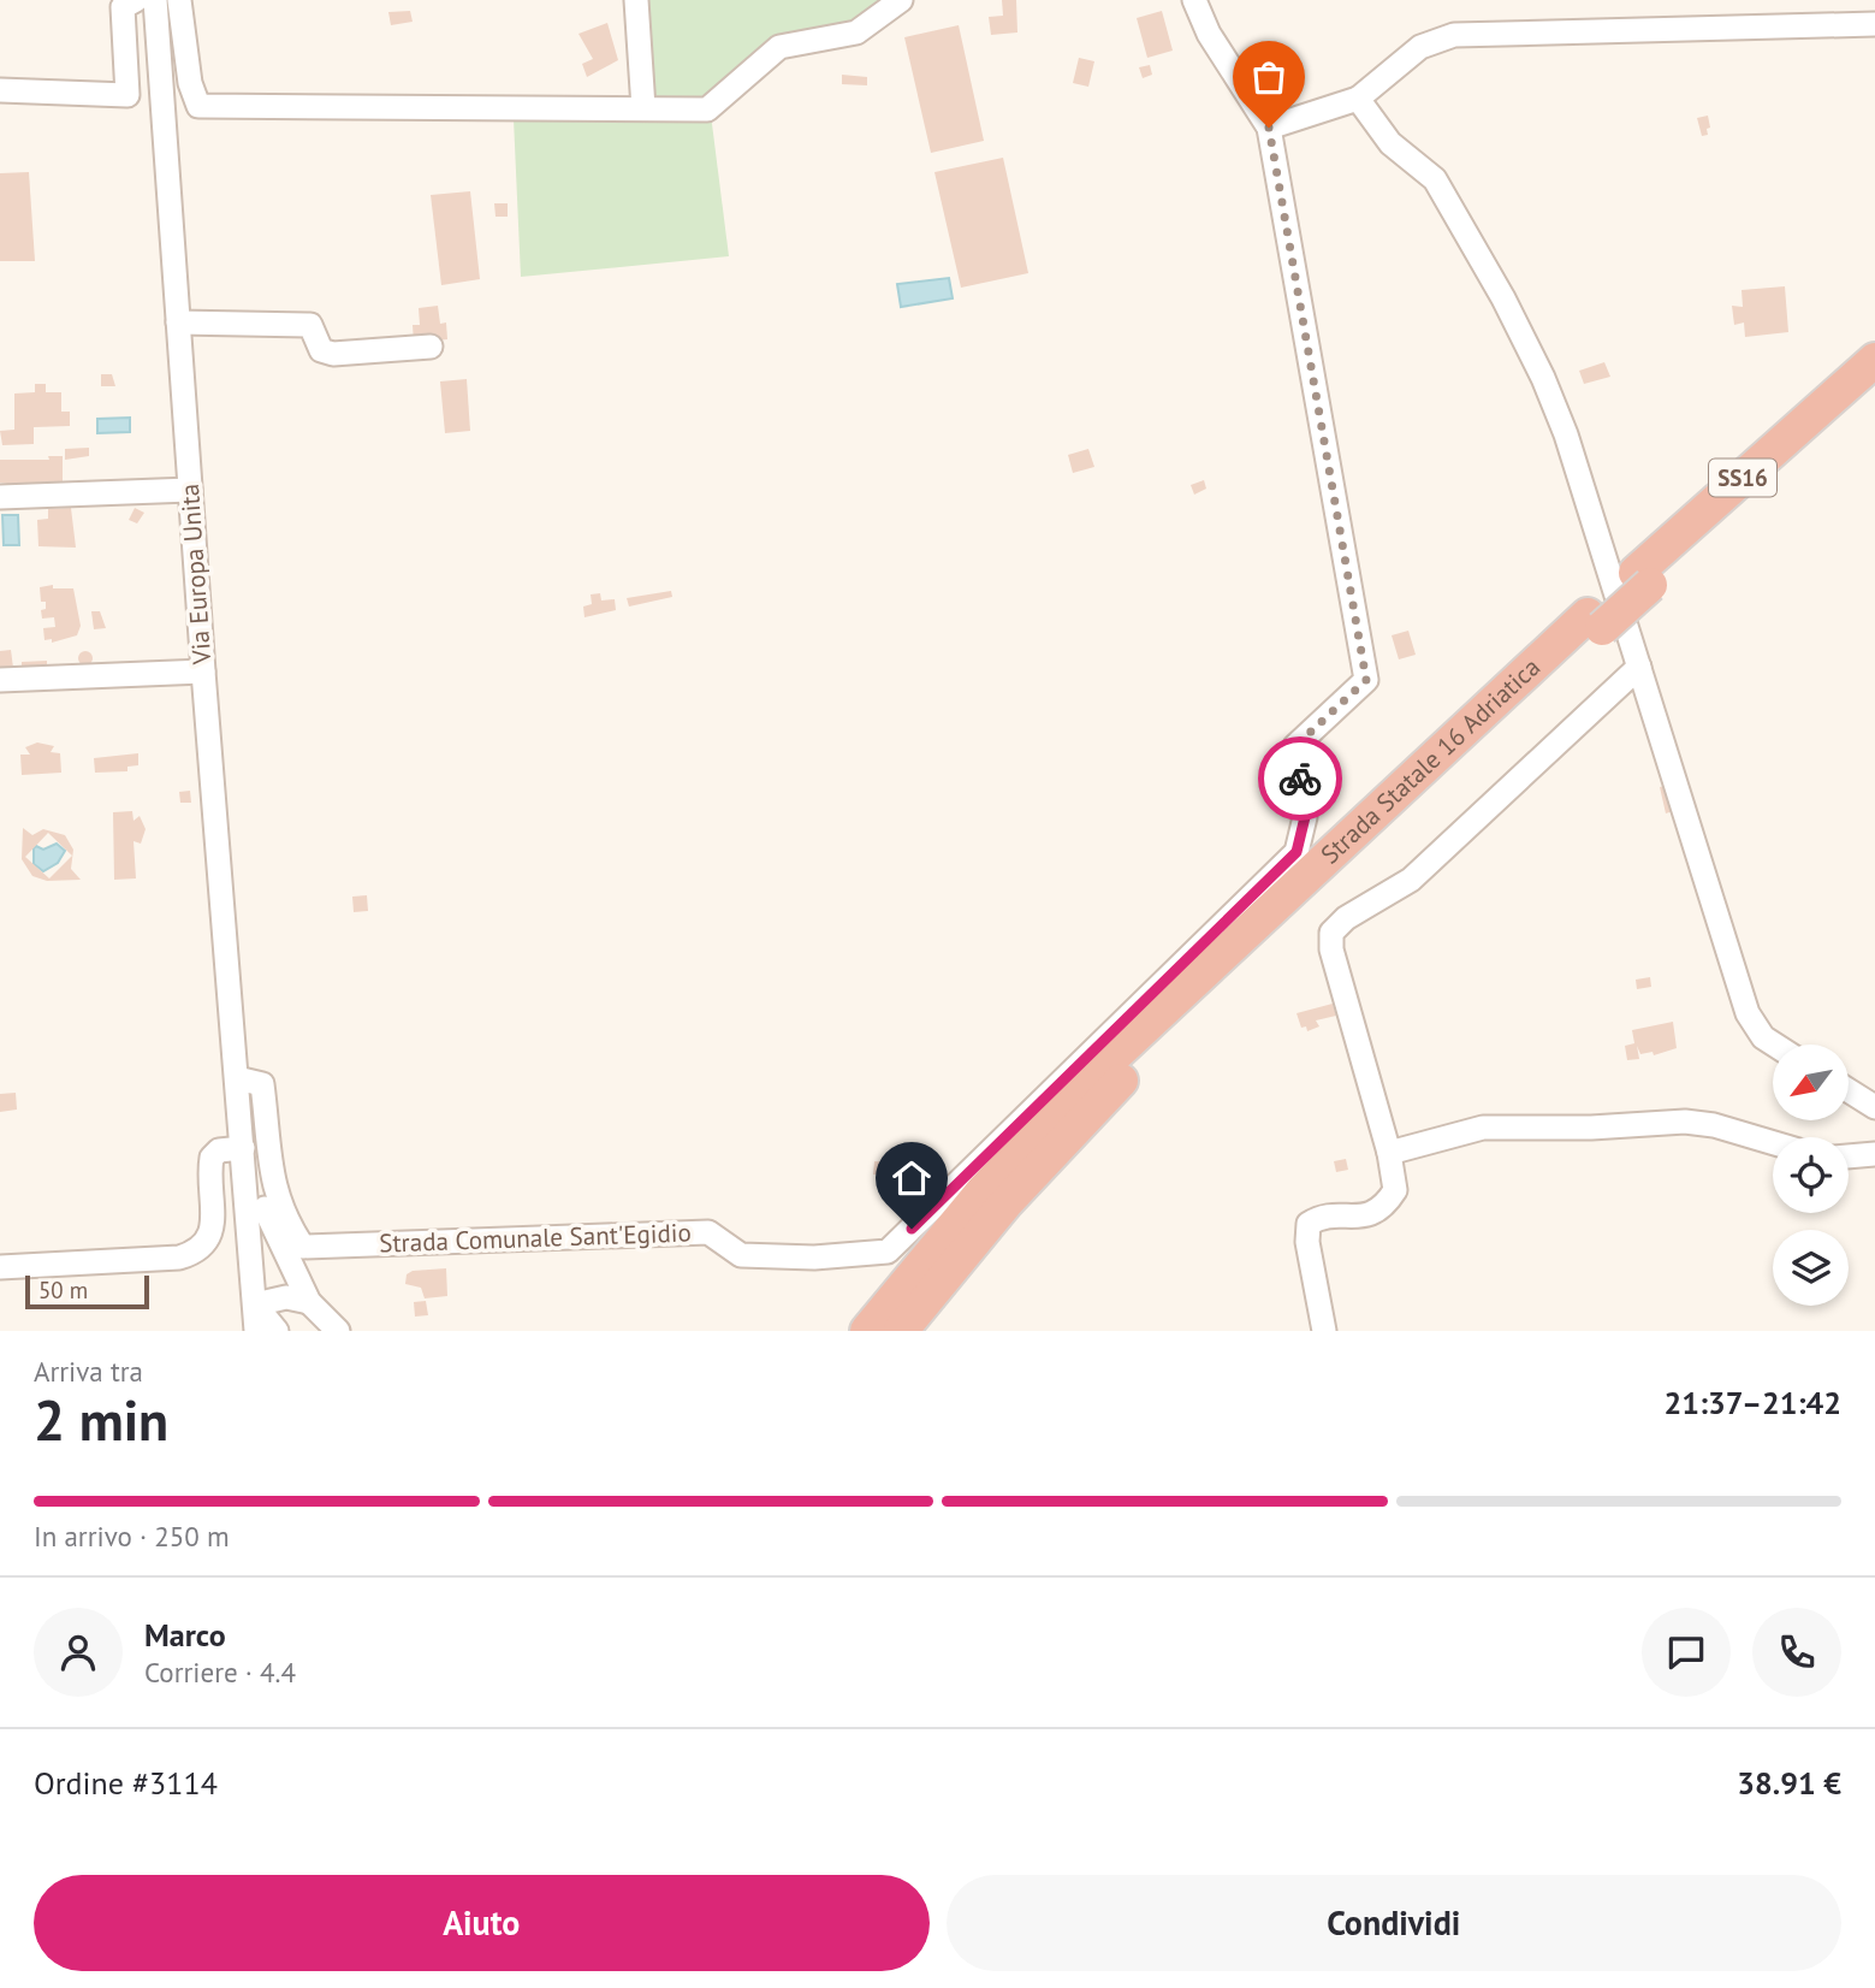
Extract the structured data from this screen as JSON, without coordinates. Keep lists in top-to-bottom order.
{
  "streets": {
    "highway": ["SS16", "Strada Statale 16 Adriatica"],
    "street": ["Via Europa Unita", "Strada Comunale Sant'Egidio"]
  },
  "crossings": [
    ["Via Europa Unita", "Strada Comunale Sant'Egidio"]
  ],
  "scale_bar": "50 m",
  "north": "bottom left",
  "page": {
    "scale": "50 m",
    "heading": ["2 min", "Arriva tra", "21:37–21:42"],
    "panel": [
      "Marco",
      "Corriere · 4.4",
      "Ordine #3114",
      "38.91 €"
    ],
    "bar": "In arrivo · 250 m",
    "buttons": ["Aiuto", "Condividi"]
  }
}
